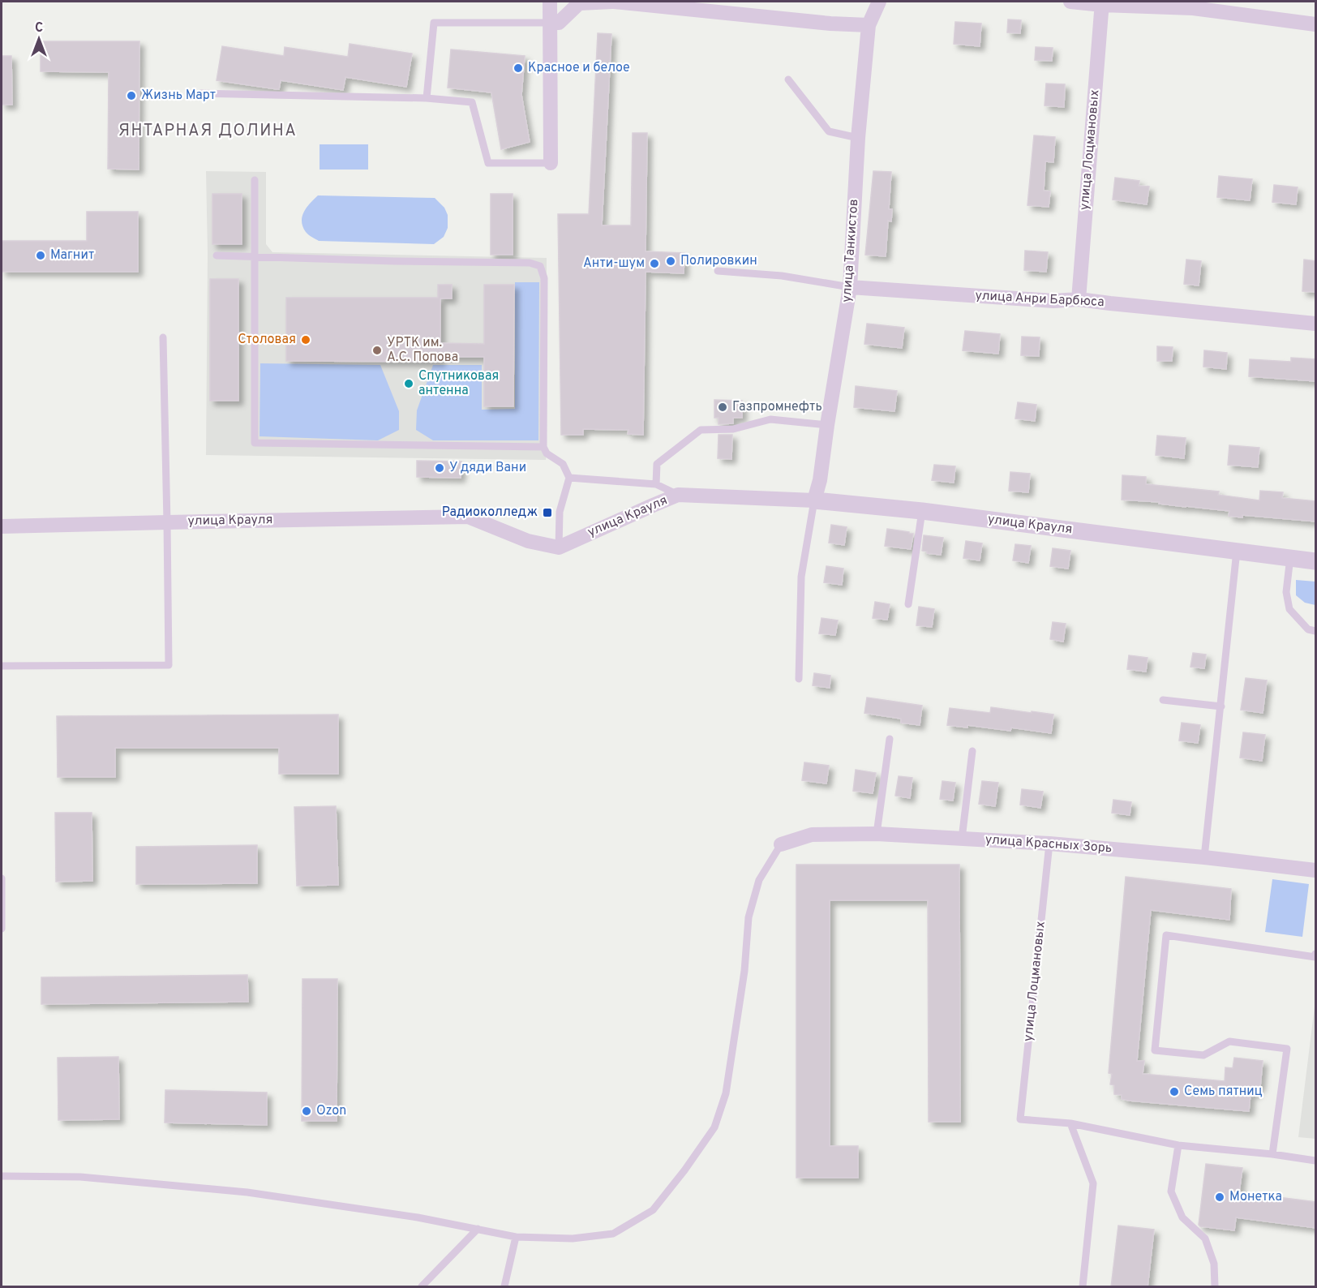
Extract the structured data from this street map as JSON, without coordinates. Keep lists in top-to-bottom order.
{
  "streets": {
    "street": [
      "улица Лоцмановых",
      "улица Танкистов",
      "улица Анри Барбюса",
      "улица Крауля",
      "улица Красных Зорь"
    ]
  },
  "crossings": [
    ["улица Лоцмановых", "улица Анри Барбюса"],
    ["улица Лоцмановых", "улица Красных Зорь"],
    ["улица Танкистов", "улица Анри Барбюса"],
    ["улица Танкистов", "улица Крауля"]
  ],
  "districts": ["ЯНТАРНАЯ ДОЛИНА"],
  "places": {
    "other": [
      "Красное и белое",
      "Жизнь Март",
      "Магнит",
      "Полировкин",
      "Анти-шум",
      "Столовая",
      "УРТК им. А.С. Попова",
      "Спутниковая антенна",
      "Газпромнефть",
      "У дяди Вани",
      "Семь пятниц",
      "Ozon",
      "Монетка"
    ],
    "transit": ["Радиоколледж"]
  },
  "north": "top"
}
